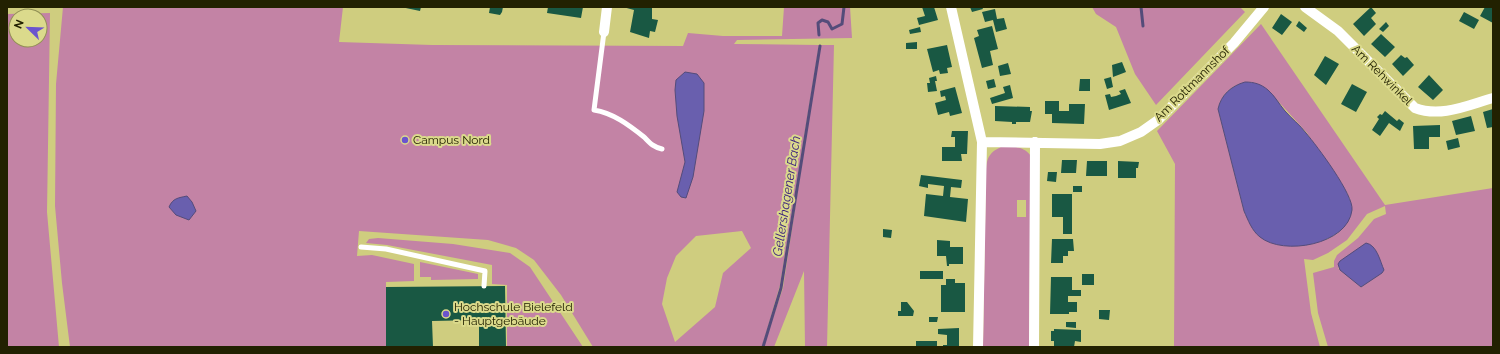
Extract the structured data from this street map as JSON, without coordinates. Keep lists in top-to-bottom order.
{
  "streets": {
    "street": ["Am Rehwinkel", "Am Rottmannshof"]
  },
  "water": ["Gellershagener Bach"],
  "places": ["Campus Nord", "Hochschule Bielefeld - Hauptgebäude"],
  "north": "top left"
}
